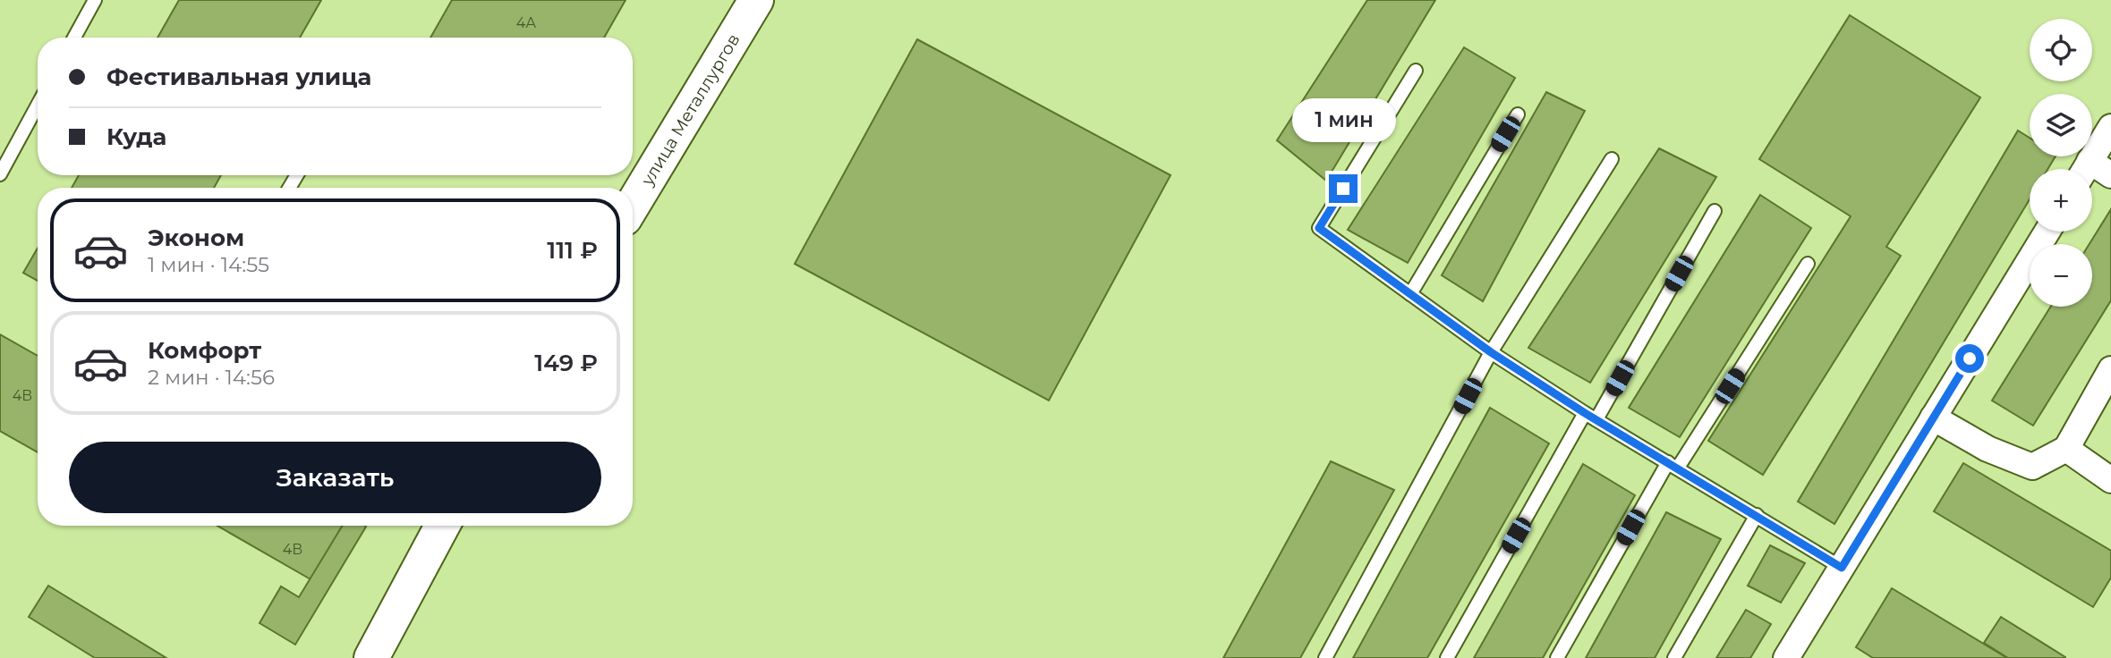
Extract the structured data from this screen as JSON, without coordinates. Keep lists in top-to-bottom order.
{
  "streets": {
    "main road": ["улица Металлургов"]
  },
  "house_numbers": ["4А", "4В", "4В"],
  "page": {
    "map_buttons": ["+", "−"],
    "banner": ["Фестивальная улица", "Куда"],
    "bubble": "1 мин",
    "list": [
      {
        "name": "Эконом",
        "note": "1 мин · 14:55",
        "value": "111 ₽"
      },
      {
        "name": "Комфорт",
        "note": "2 мин · 14:56",
        "value": "149 ₽"
      }
    ],
    "buttons": "Заказать"
  }
}
